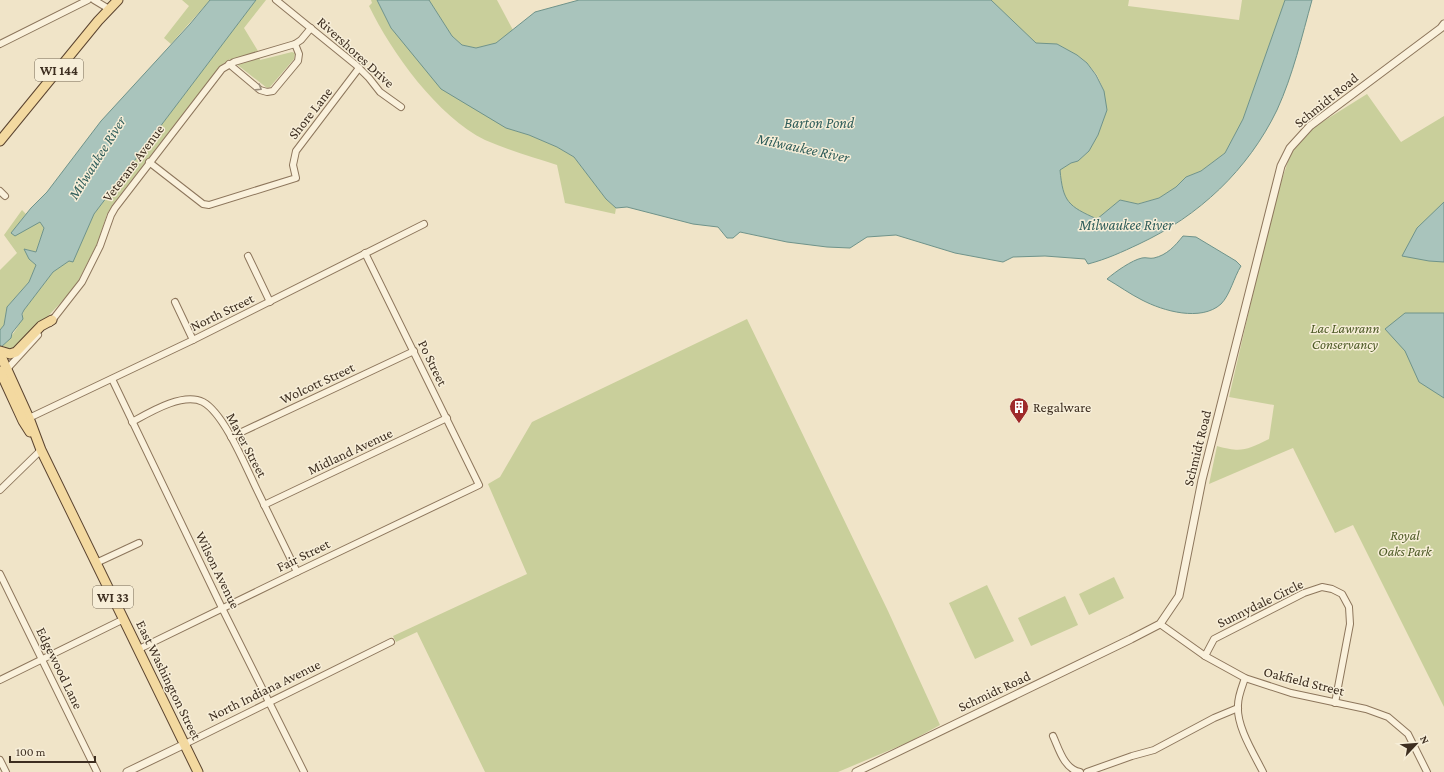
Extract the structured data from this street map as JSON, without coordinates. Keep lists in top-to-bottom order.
{
  "streets": {
    "main road": ["WI 144", "WI 33", "East Washington Street"],
    "street": [
      "Rivershores Drive",
      "Schmidt Road",
      "Shore Lane",
      "Veterans Avenue",
      "North Street",
      "Po Street",
      "Wolcott Street",
      "Mayer Street",
      "Midland Avenue",
      "Fair Street",
      "Wilson Avenue",
      "Sunnydale Circle",
      "Edgewood Lane",
      "Oakfield Street",
      "North Indiana Avenue"
    ]
  },
  "crossings": [
    ["Rivershores Drive", "Shore Lane"],
    ["Rivershores Drive", "Veterans Avenue"],
    ["Schmidt Road", "Oakfield Street"],
    ["Shore Lane", "Veterans Avenue"],
    ["Veterans Avenue", "East Washington Street"],
    ["North Street", "Po Street"],
    ["North Street", "Wilson Avenue"],
    ["North Street", "East Washington Street"],
    ["Po Street", "Wolcott Street"],
    ["Po Street", "Midland Avenue"],
    ["Po Street", "Fair Street"],
    ["Wolcott Street", "Mayer Street"],
    ["Mayer Street", "Midland Avenue"],
    ["Mayer Street", "Fair Street"],
    ["Mayer Street", "Wilson Avenue"],
    ["Fair Street", "Wilson Avenue"],
    ["Fair Street", "East Washington Street"],
    ["Wilson Avenue", "North Indiana Avenue"],
    ["Sunnydale Circle", "Oakfield Street"],
    ["East Washington Street", "North Indiana Avenue"]
  ],
  "water": ["Barton Pond", "Milwaukee River"],
  "parks": ["Lac Lawrann Conservancy", "Royal Oaks Park"],
  "places": {
    "building": ["Regalware"]
  },
  "scale_bar": "100 m",
  "north": "top right"
}
